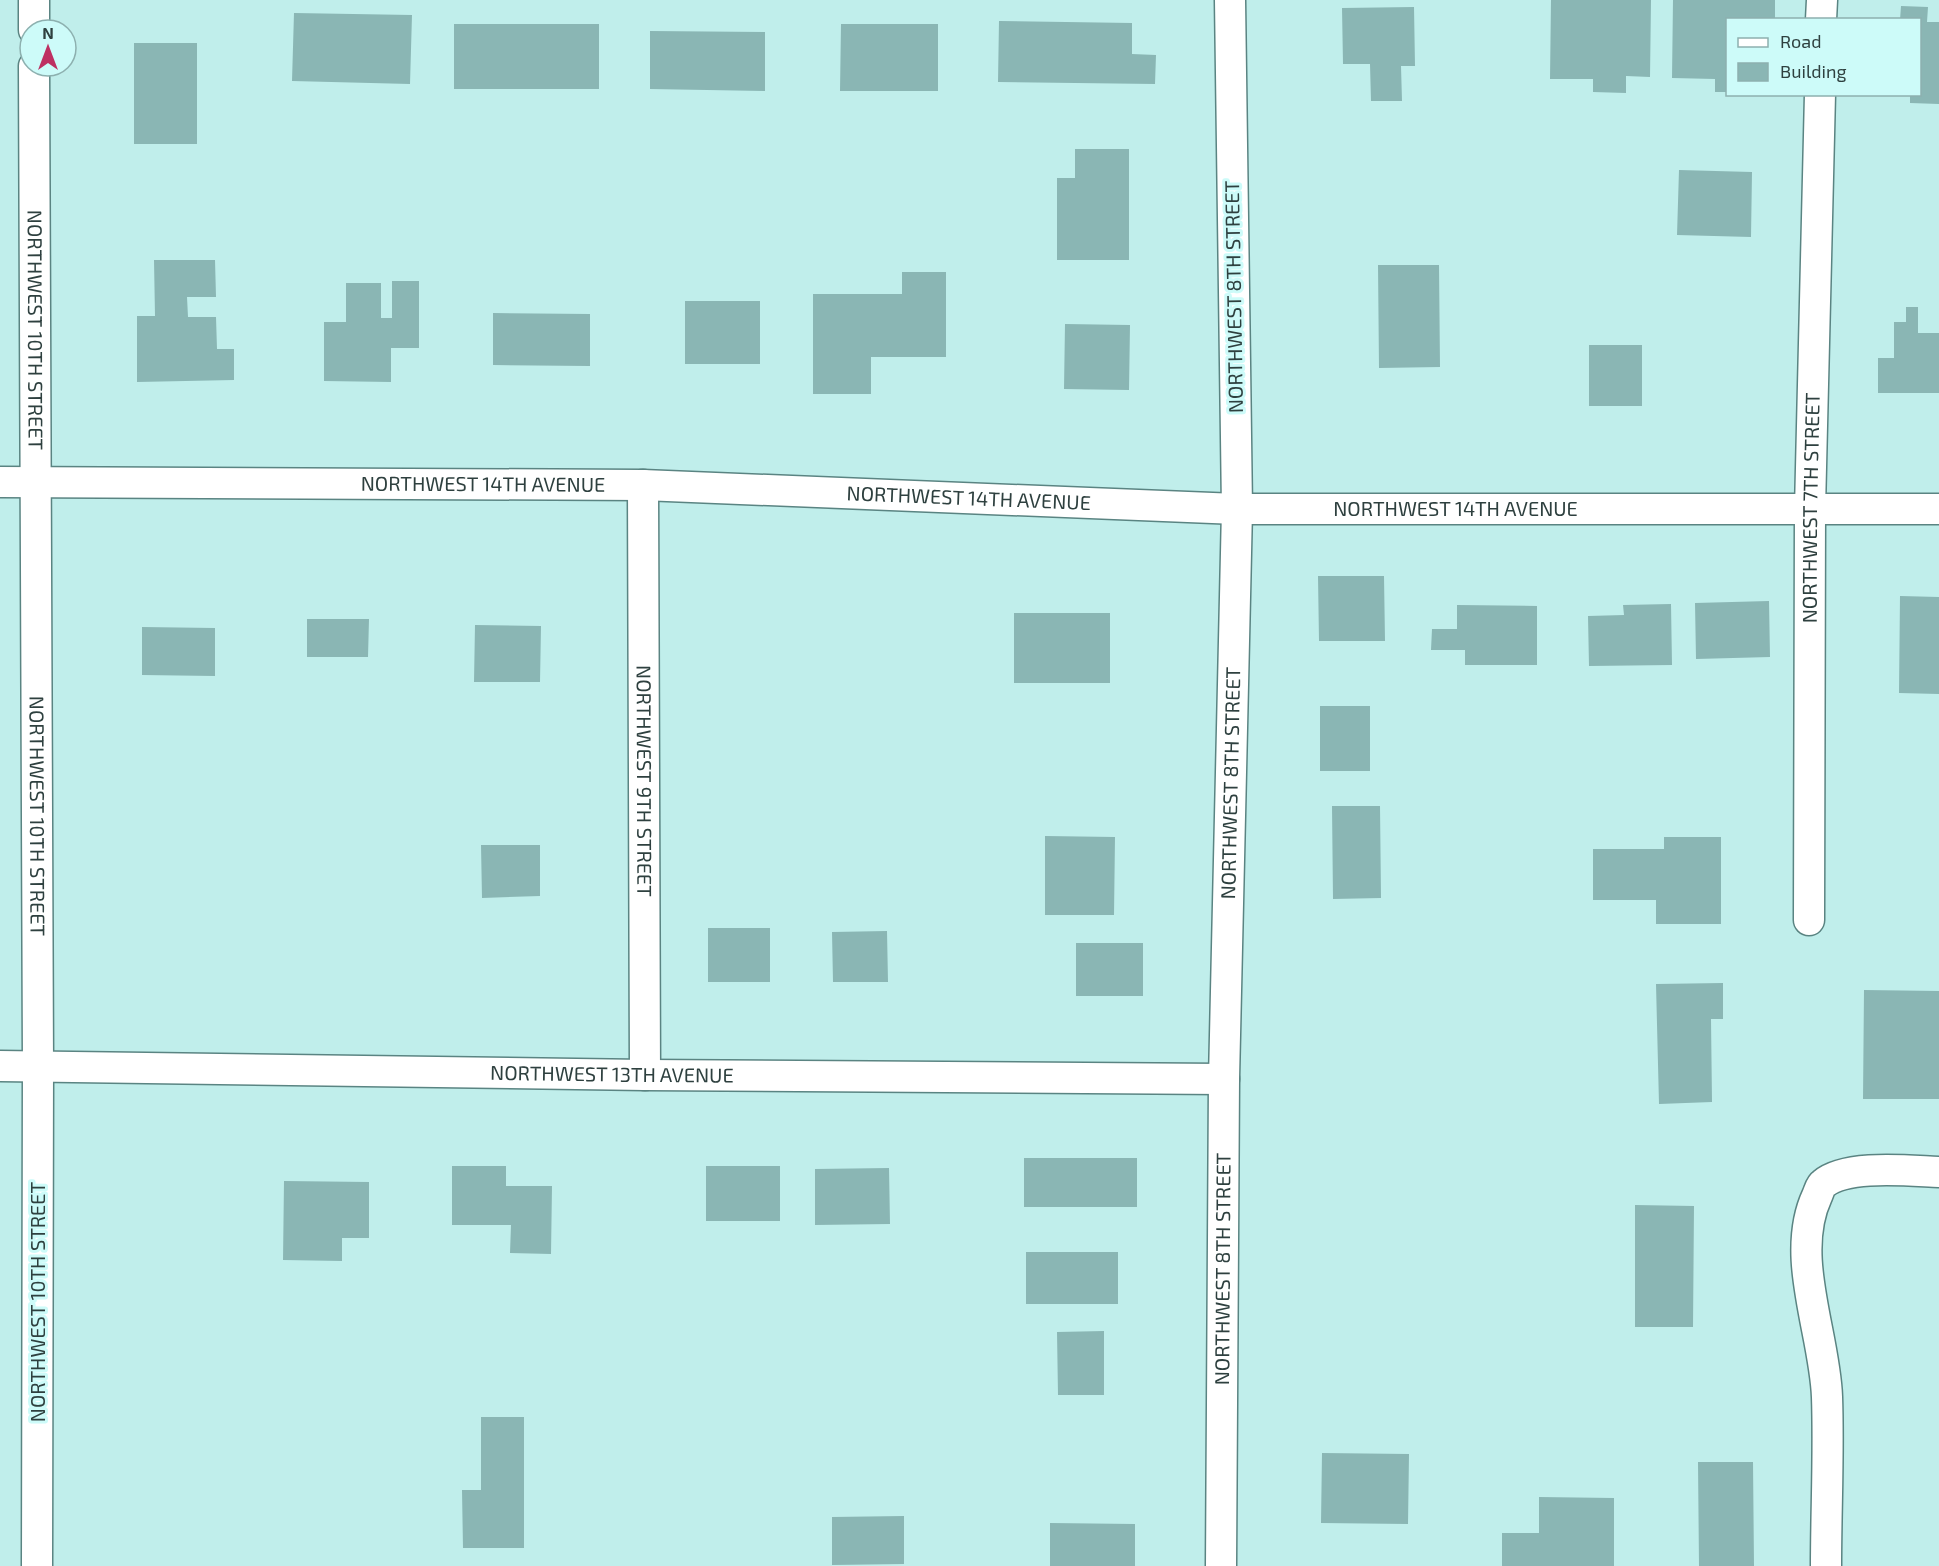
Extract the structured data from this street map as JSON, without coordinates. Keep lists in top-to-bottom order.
{
  "streets": {
    "street": [
      "NORTHWEST 8TH STREET",
      "NORTHWEST 10TH STREET",
      "NORTHWEST 14TH AVENUE",
      "NORTHWEST 7TH STREET",
      "NORTHWEST 9TH STREET",
      "NORTHWEST 13TH AVENUE"
    ]
  },
  "crossings": [
    ["NORTHWEST 8TH STREET", "NORTHWEST 14TH AVENUE"],
    ["NORTHWEST 8TH STREET", "NORTHWEST 13TH AVENUE"],
    ["NORTHWEST 10TH STREET", "NORTHWEST 14TH AVENUE"],
    ["NORTHWEST 10TH STREET", "NORTHWEST 13TH AVENUE"],
    ["NORTHWEST 14TH AVENUE", "NORTHWEST 7TH STREET"],
    ["NORTHWEST 14TH AVENUE", "NORTHWEST 9TH STREET"],
    ["NORTHWEST 9TH STREET", "NORTHWEST 13TH AVENUE"]
  ],
  "legend": ["Road", "Building"],
  "north": "top"
}
